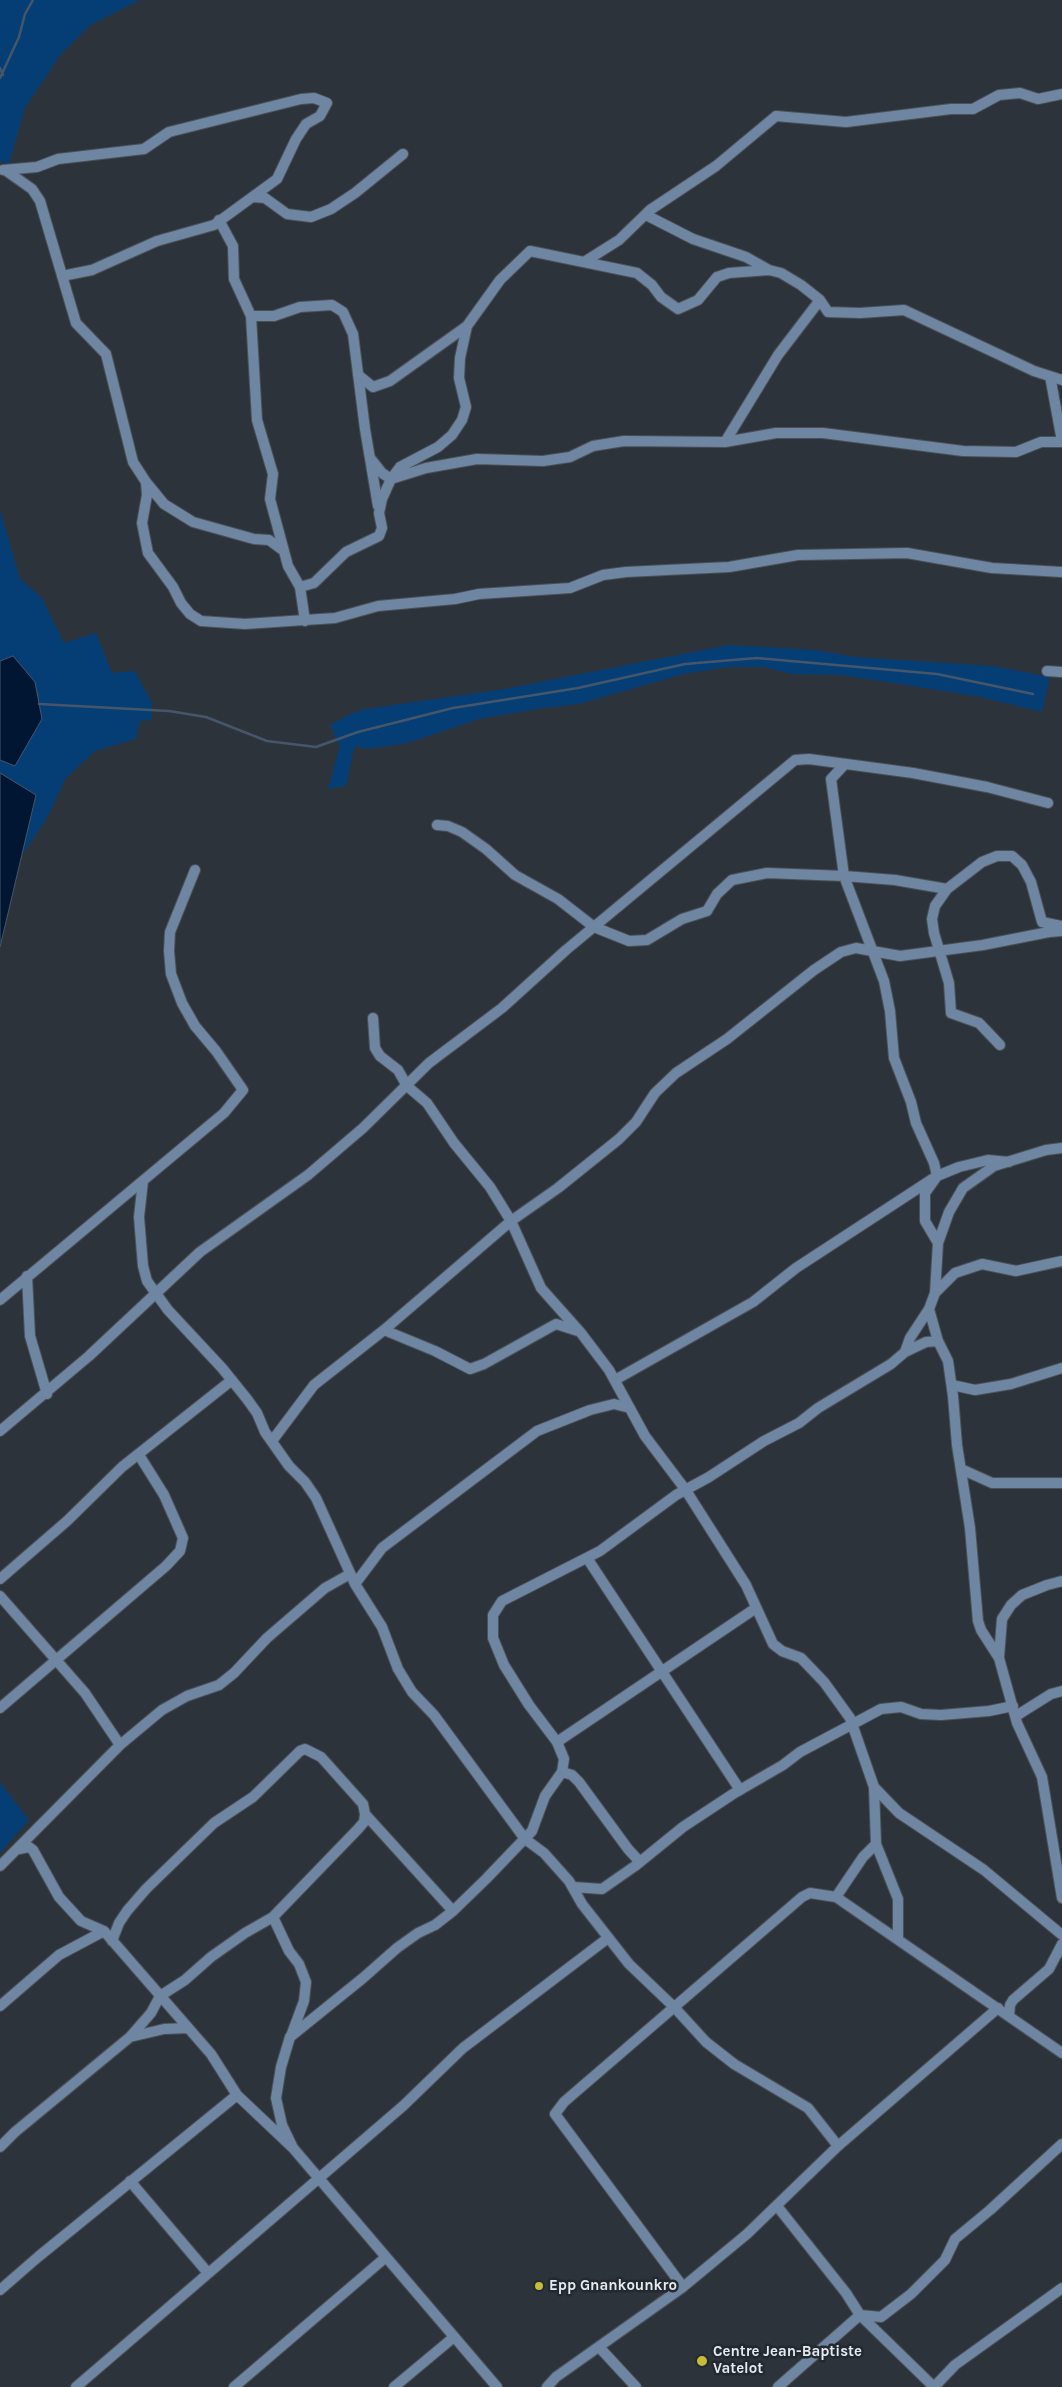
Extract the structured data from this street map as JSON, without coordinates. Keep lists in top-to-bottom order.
{
  "places": ["Epp Gnankounkro", "Centre Jean-Baptiste Vatelot"]
}
